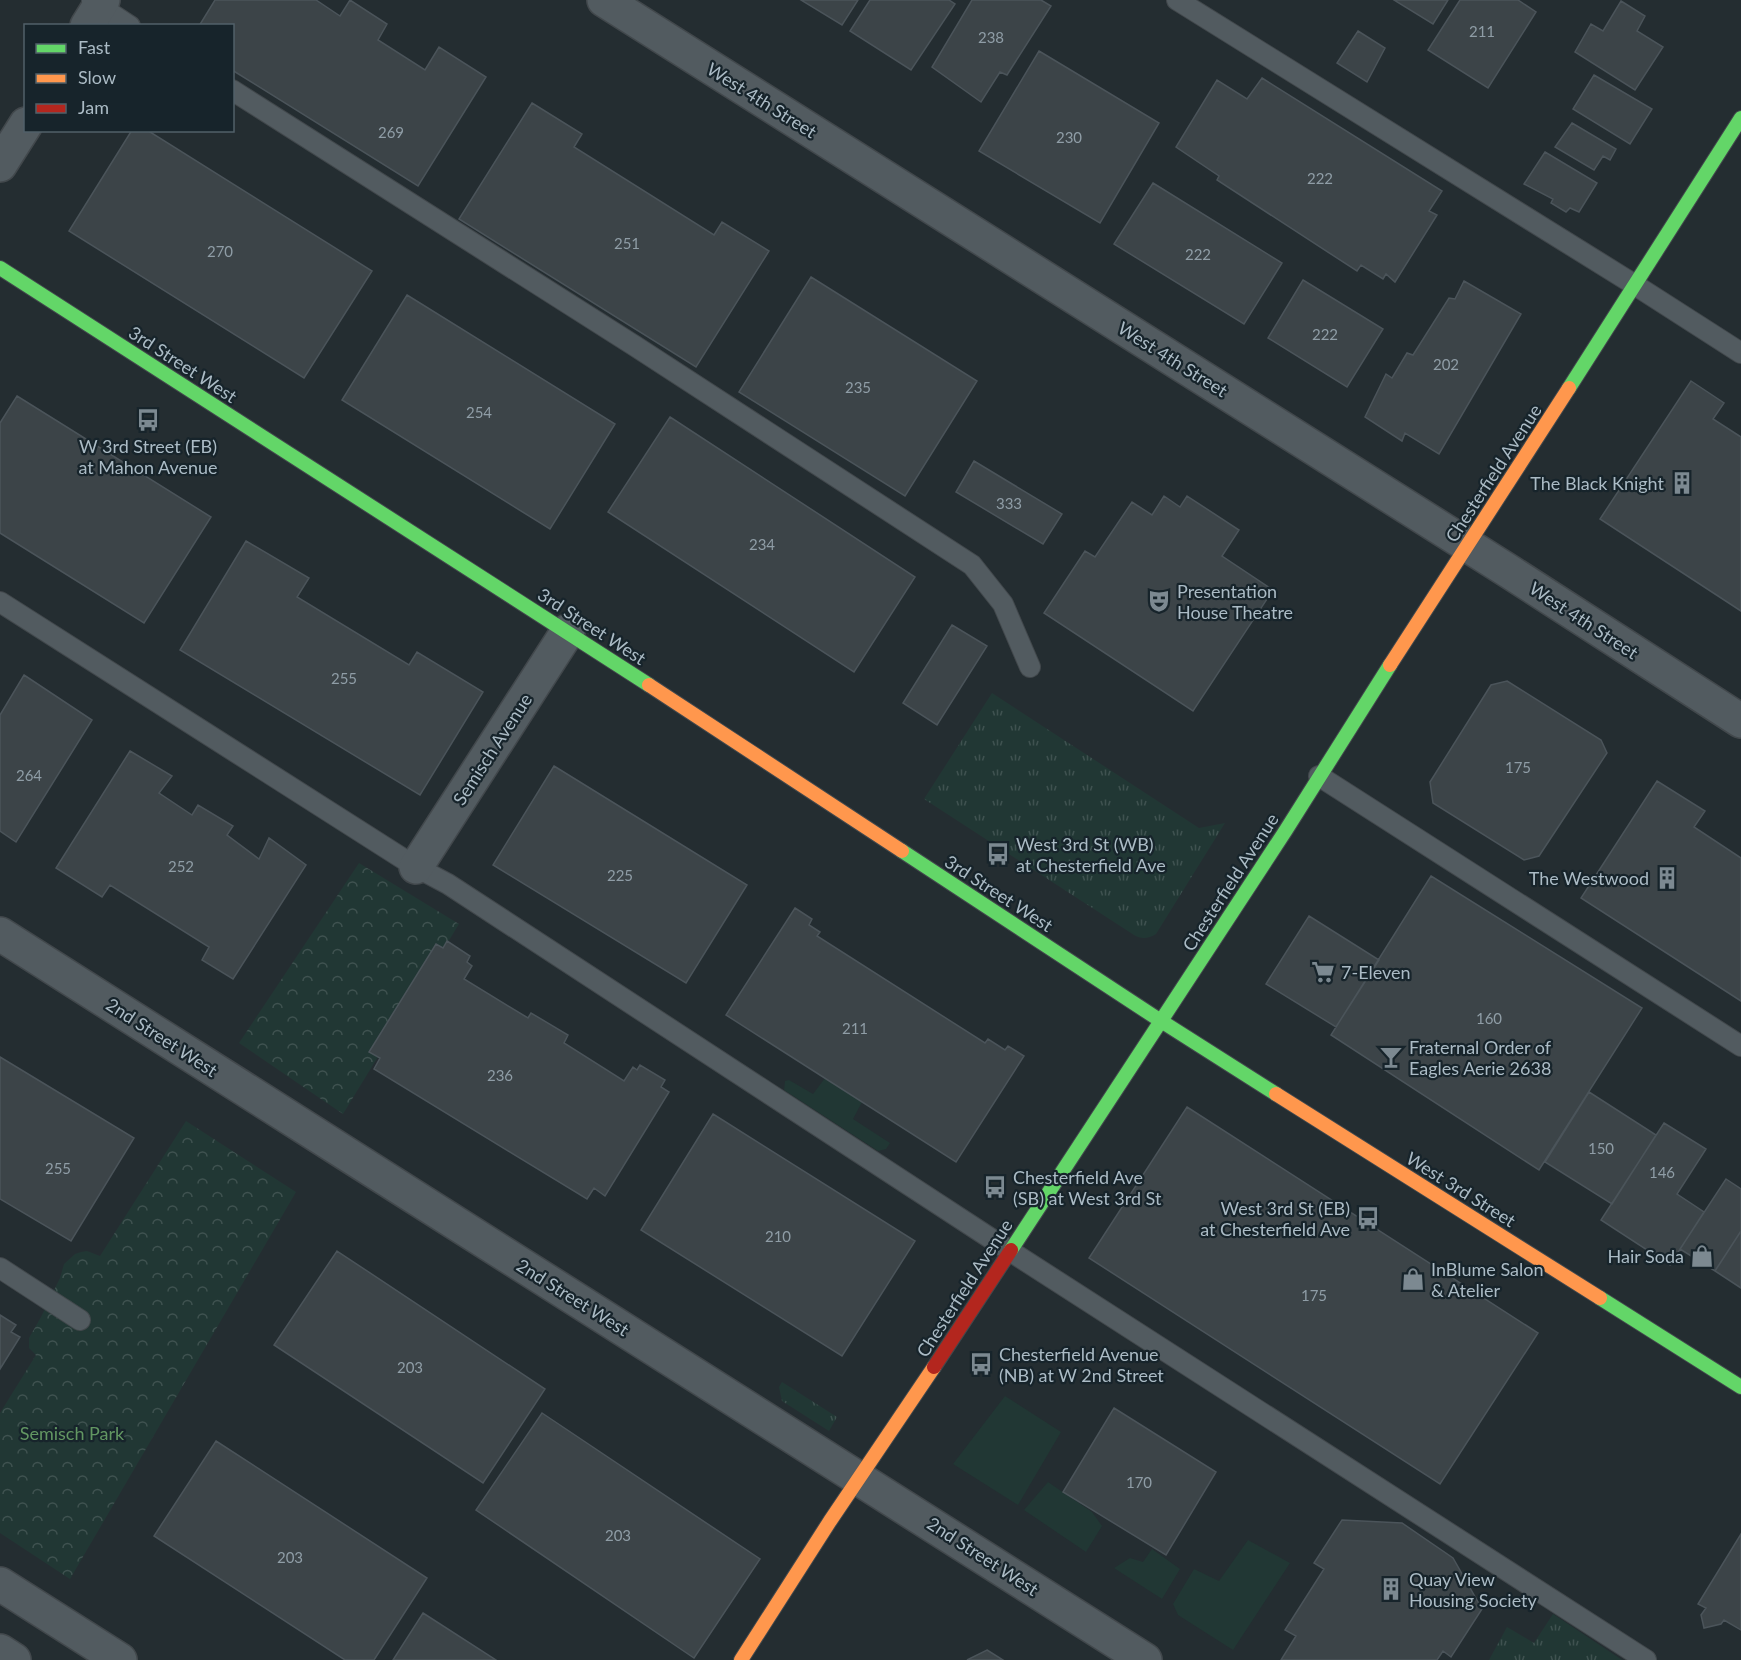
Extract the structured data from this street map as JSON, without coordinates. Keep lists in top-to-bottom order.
{
  "streets": {
    "street": [
      "West 4th Street",
      "3rd Street West",
      "Chesterfield Avenue",
      "Semisch Avenue",
      "2nd Street West",
      "West 3rd Street"
    ]
  },
  "crossings": [
    ["West 4th Street", "Chesterfield Avenue"],
    ["3rd Street West", "Chesterfield Avenue"],
    ["3rd Street West", "Semisch Avenue"],
    ["3rd Street West", "West 3rd Street"],
    ["Chesterfield Avenue", "2nd Street West"],
    ["Chesterfield Avenue", "West 3rd Street"]
  ],
  "parks": ["Semisch Park"],
  "places": {
    "bus stop": [
      "W 3rd Street (EB) at Mahon Avenue",
      "West 3rd St (WB) at Chesterfield Ave",
      "Chesterfield Ave (SB) at West 3rd St",
      "West 3rd St (EB) at Chesterfield Ave",
      "Chesterfield Avenue (NB) at W 2nd Street"
    ],
    "building": ["The Black Knight", "The Westwood", "Quay View Housing Society"],
    "theatre": ["Presentation House Theatre"],
    "supermarket": ["7-Eleven"],
    "bar": ["Fraternal Order of Eagles Aerie 2638"],
    "shop": ["Hair Soda", "InBlume Salon & Atelier"]
  },
  "house_numbers": [
    "211",
    "238",
    "269",
    "230",
    "222",
    "251",
    "270",
    "222",
    "222",
    "202",
    "235",
    "254",
    "333",
    "234",
    "255",
    "175",
    "264",
    "252",
    "225",
    "160",
    "211",
    "236",
    "150",
    "255",
    "146",
    "210",
    "175",
    "203",
    "170",
    "203",
    "203"
  ],
  "legend": ["Fast", "Slow", "Jam"]
}
